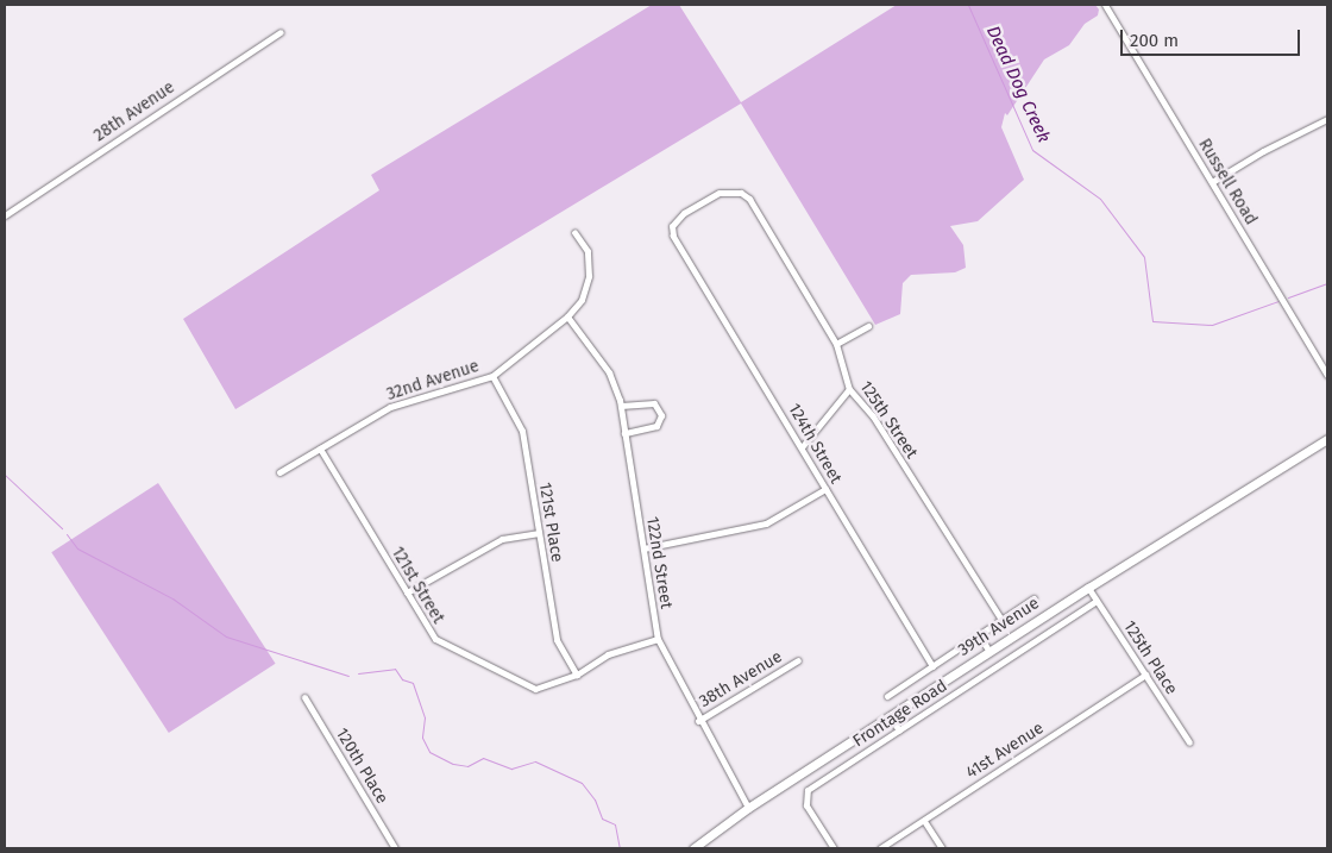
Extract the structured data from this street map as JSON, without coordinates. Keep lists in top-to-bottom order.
{
  "streets": {
    "main road": ["39th Avenue"],
    "street": [
      "28th Avenue",
      "Russell Road",
      "32nd Avenue",
      "125th Street",
      "124th Street",
      "121st Place",
      "122nd Street",
      "121st Street",
      "125th Place",
      "38th Avenue",
      "Frontage Road",
      "41st Avenue",
      "120th Place"
    ]
  },
  "crossings": [
    ["32nd Avenue", "121st Place"],
    ["32nd Avenue", "122nd Street"],
    ["32nd Avenue", "121st Street"],
    ["125th Street", "124th Street"],
    ["125th Street", "39th Avenue"],
    ["124th Street", "39th Avenue"],
    ["121st Place", "121st Street"],
    ["122nd Street", "39th Avenue"],
    ["122nd Street", "38th Avenue"],
    ["39th Avenue", "125th Place"],
    ["125th Place", "Frontage Road"],
    ["125th Place", "41st Avenue"]
  ],
  "water": ["Dead Dog Creek"],
  "scale_bar": "200 m"
}
